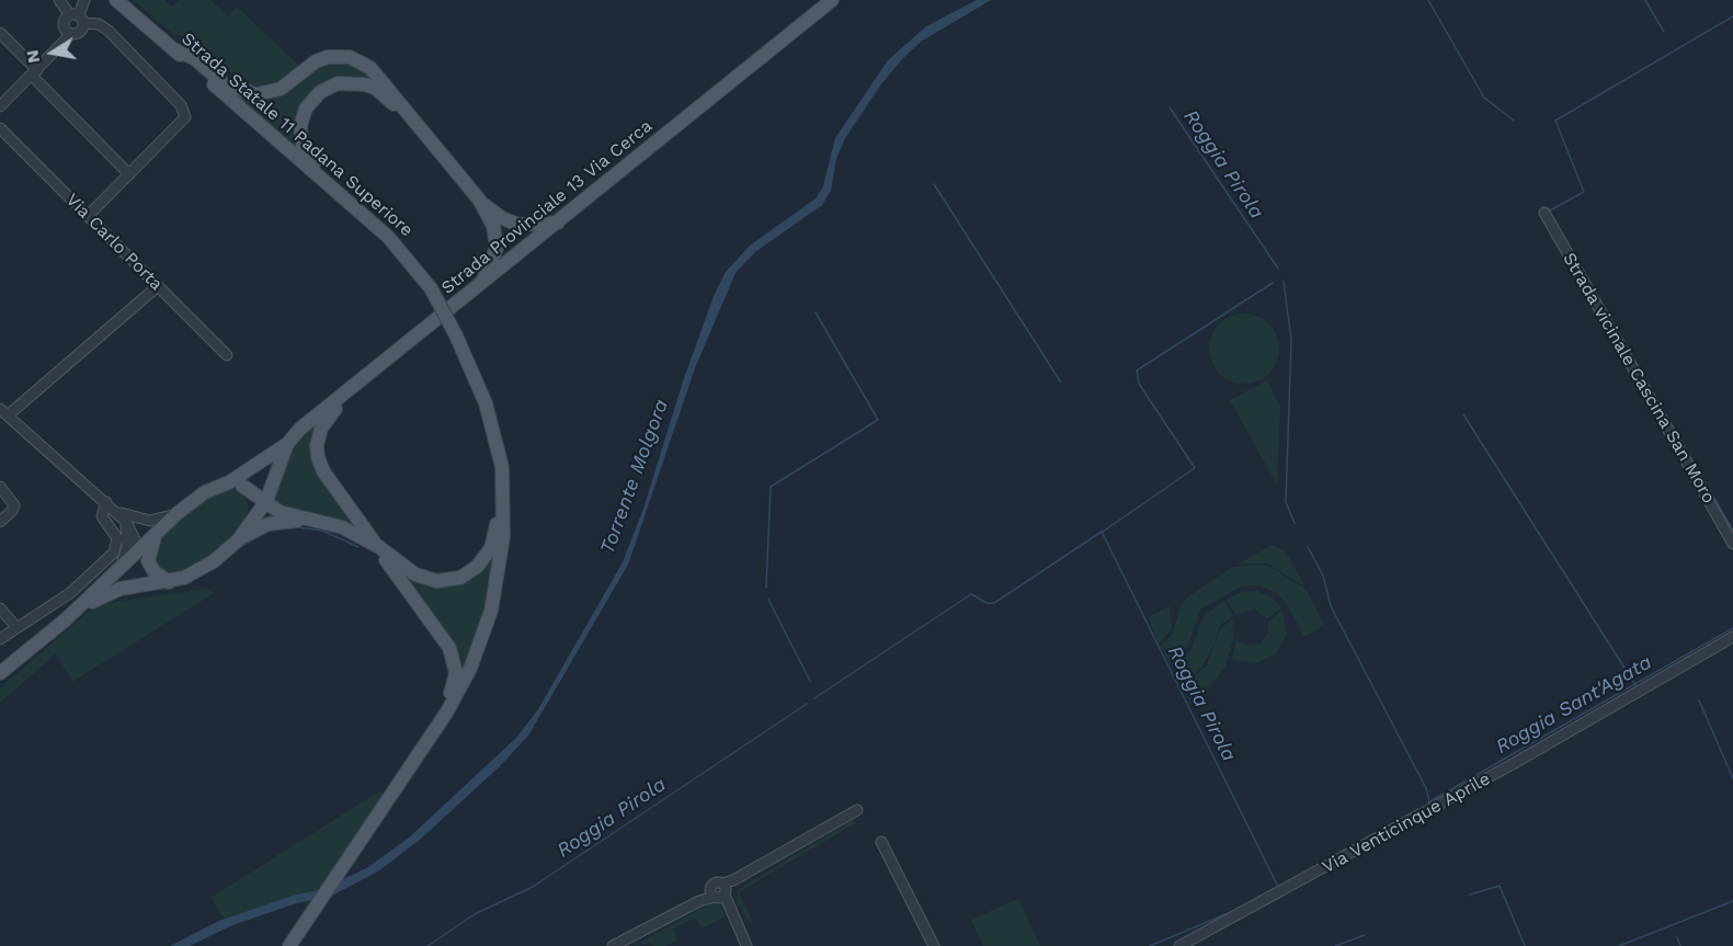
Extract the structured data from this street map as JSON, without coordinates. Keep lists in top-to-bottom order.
{
  "streets": {
    "main road": ["Strada Statale 11 Padana Superiore", "Strada Provinciale 13 Via Cerca"],
    "street": ["Via Carlo Porta", "Strada vicinale Cascina San Moro", "Via Venticinque Aprile"]
  },
  "water": ["Roggia Pirola", "Torrente Molgora", "Roggia Sant'Agata"],
  "north": "left"
}
